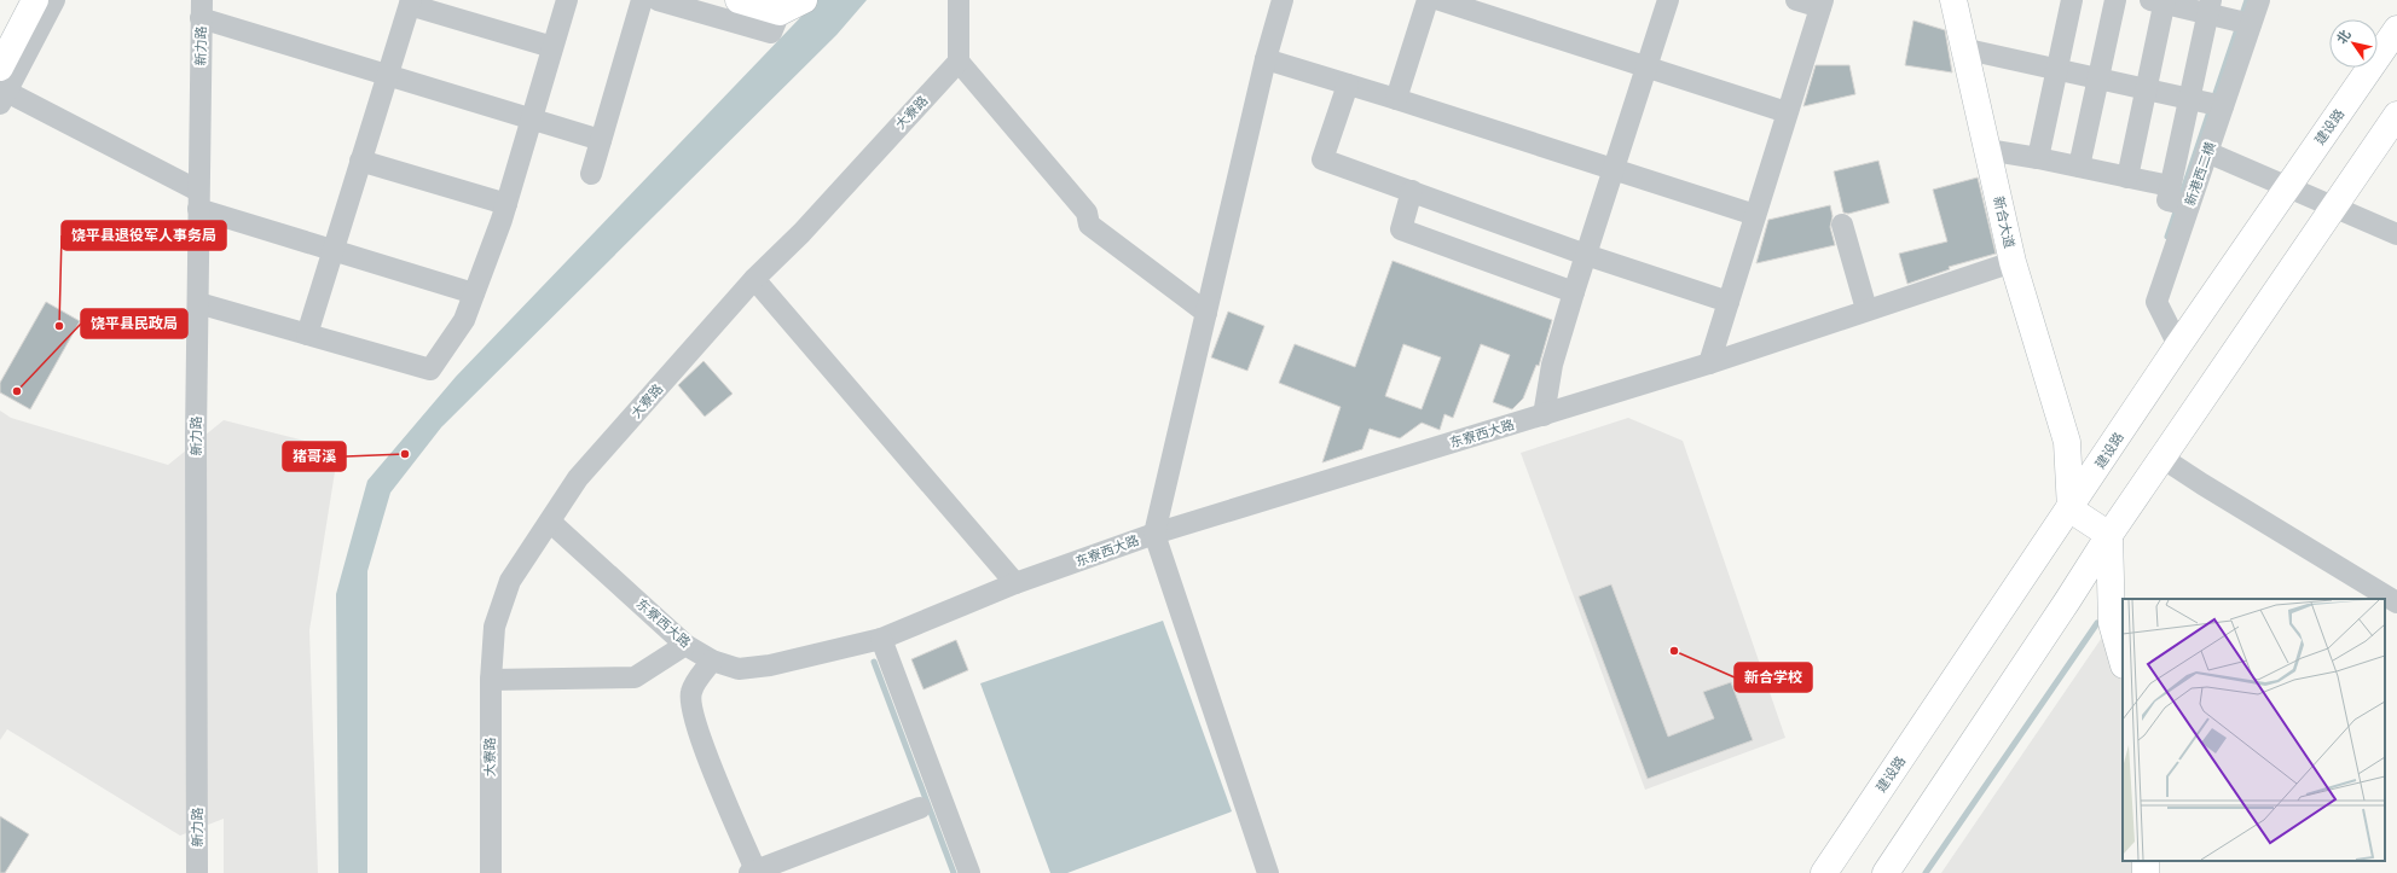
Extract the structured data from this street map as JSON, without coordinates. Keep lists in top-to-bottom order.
{
  "streets": {
    "main road": ["建设路", "新合大道"],
    "street": [
      "新力路",
      "大寮路",
      "新港西二横",
      "东寮西大路"
    ]
  },
  "crossings": [
    ["大寮路", "东寮西大路"],
    ["建设路", "新港西二横"],
    ["建设路", "新合大道"],
    ["新合大道", "东寮西大路"]
  ],
  "places": [
    "饶平县退役军人事务局",
    "饶平县民政局",
    "猪哥溪",
    "新合学校"
  ],
  "north": "top left"
}
